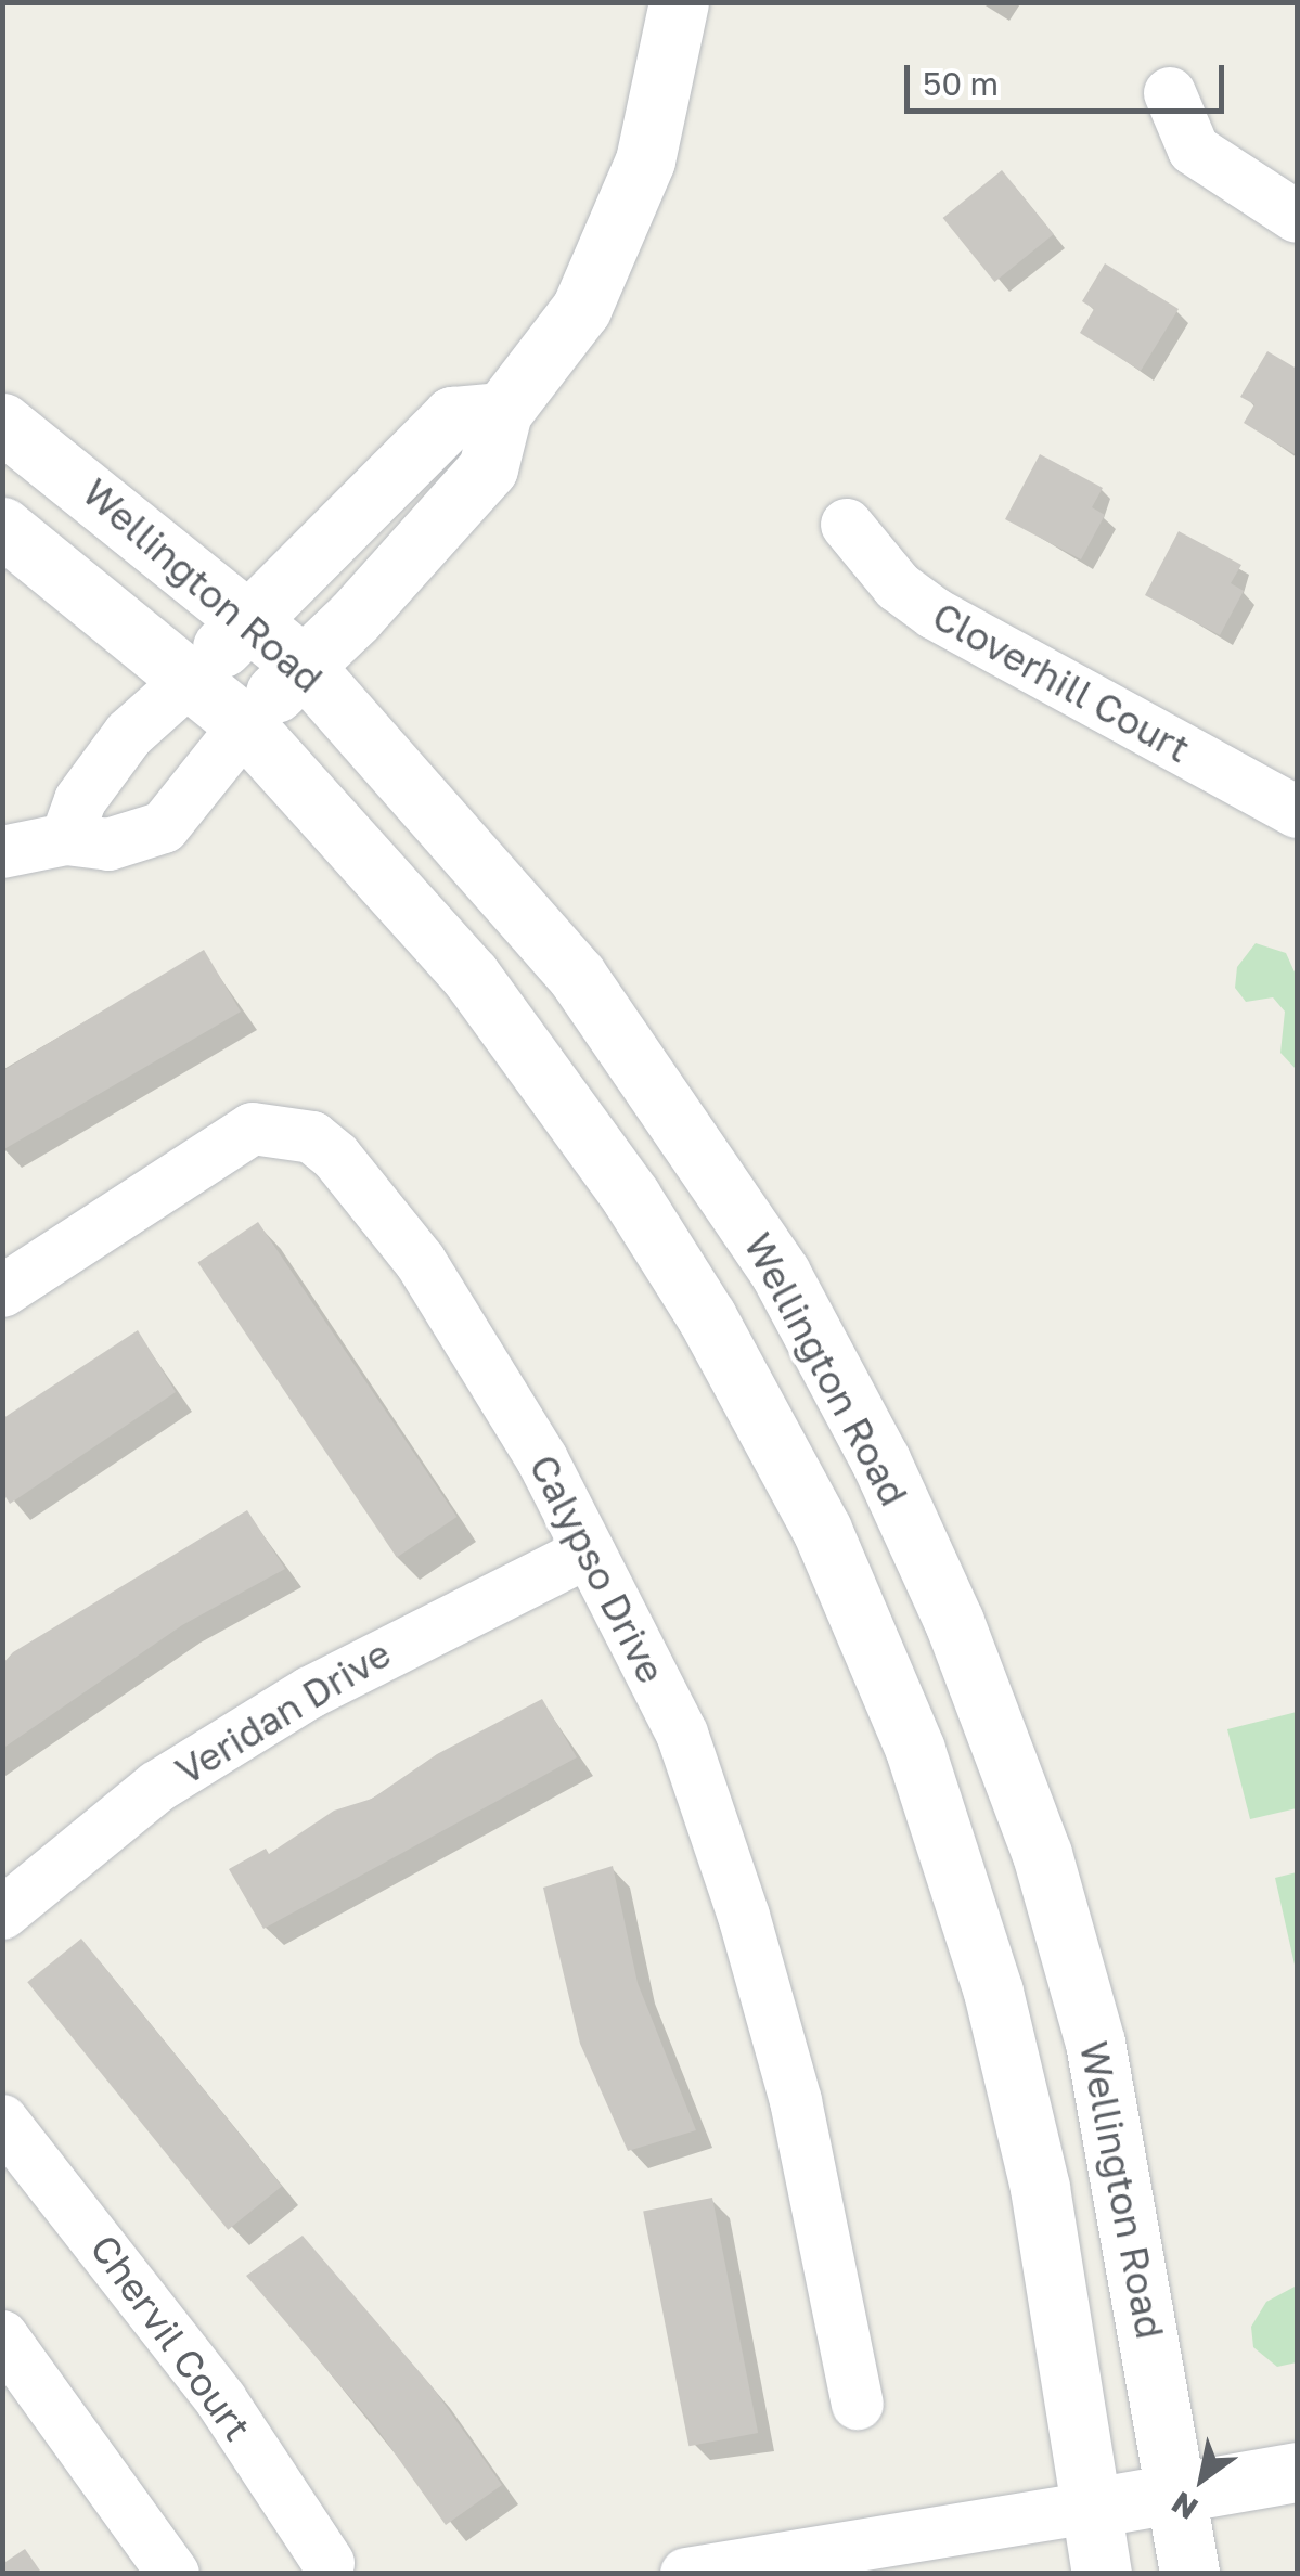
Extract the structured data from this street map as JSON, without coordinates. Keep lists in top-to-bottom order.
{
  "streets": {
    "main road": ["Wellington Road"],
    "street": [
      "Cloverhill Court",
      "Calypso Drive",
      "Veridan Drive",
      "Chervil Court"
    ]
  },
  "crossings": [
    ["Calypso Drive", "Veridan Drive"]
  ],
  "scale_bar": "50 m",
  "north": "bottom left"
}
